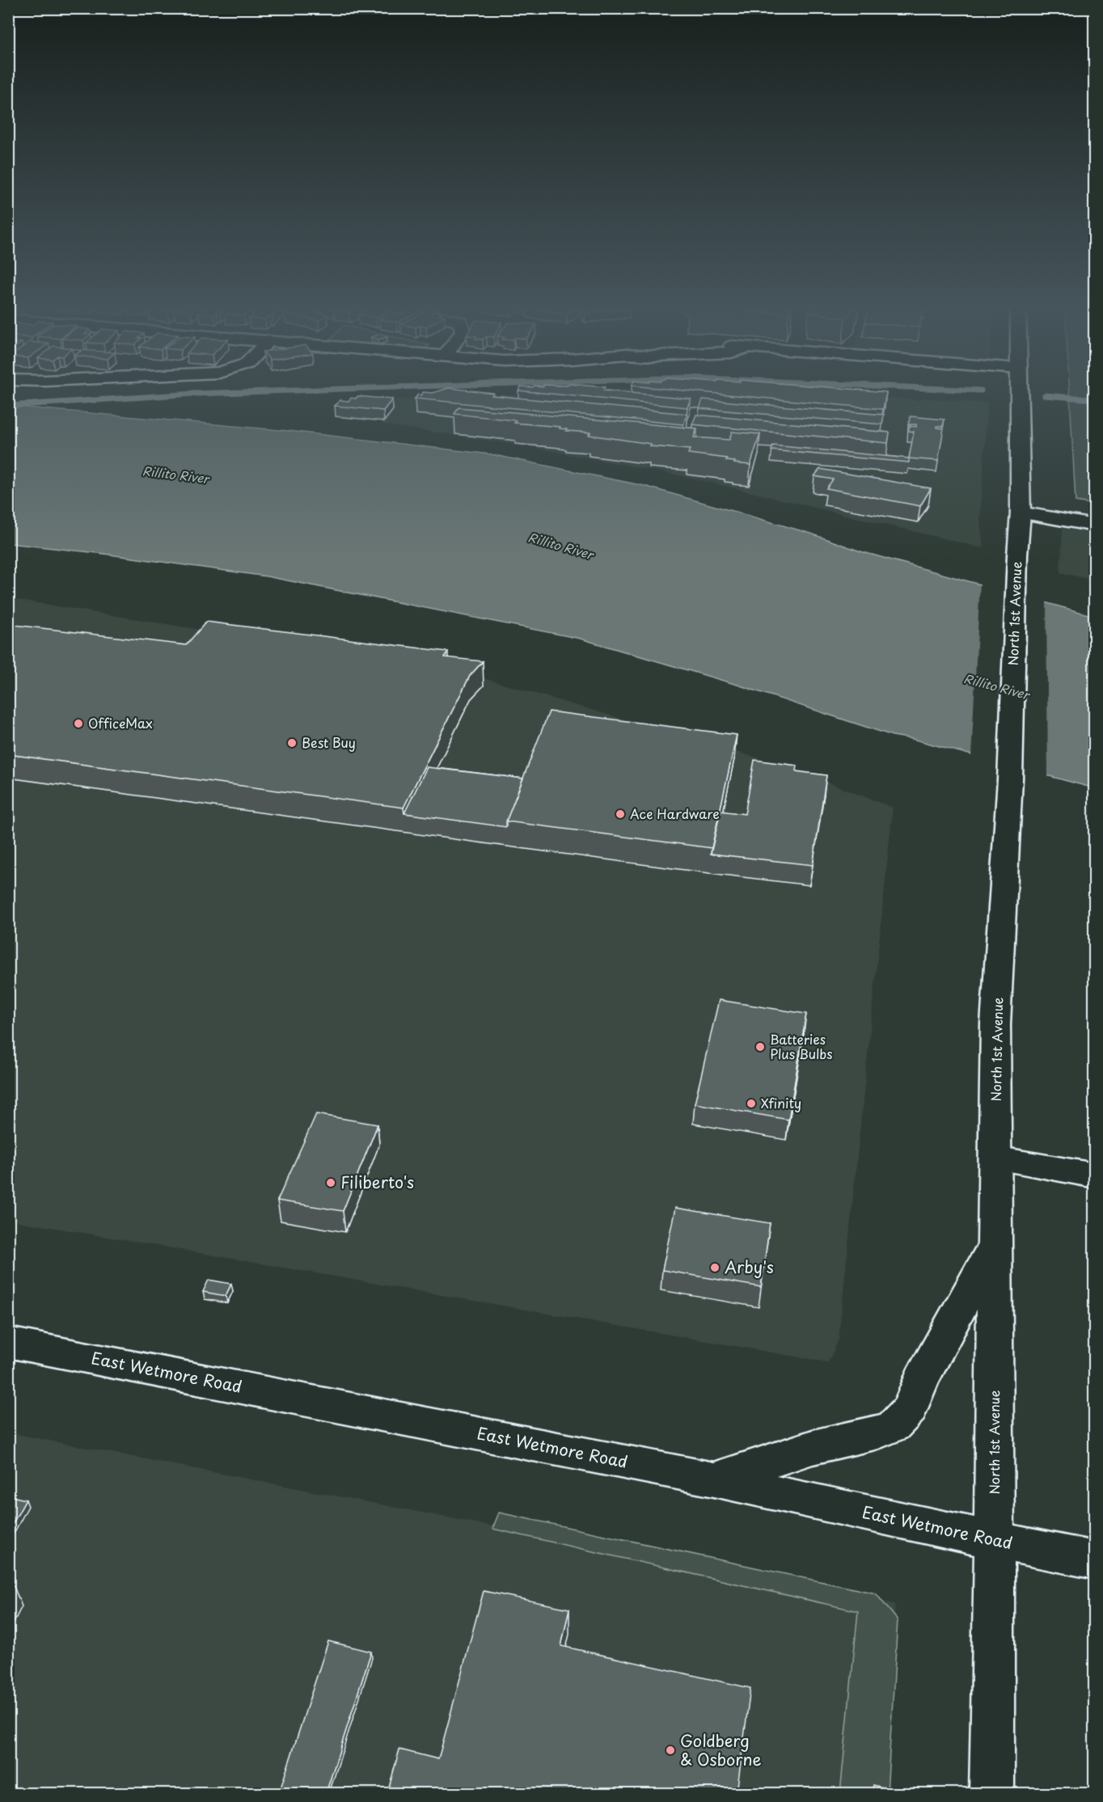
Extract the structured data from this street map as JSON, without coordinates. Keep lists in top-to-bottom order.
{
  "streets": {
    "main road": ["North 1st Avenue", "East Wetmore Road"]
  },
  "crossings": [
    ["North 1st Avenue", "East Wetmore Road"]
  ],
  "water": ["Rillito River"],
  "places": [
    "OfficeMax",
    "Best Buy",
    "Ace Hardware",
    "Batteries Plus Bulbs",
    "Xfinity",
    "Filiberto's",
    "Arby's",
    "Goldberg & Osborne"
  ]
}
